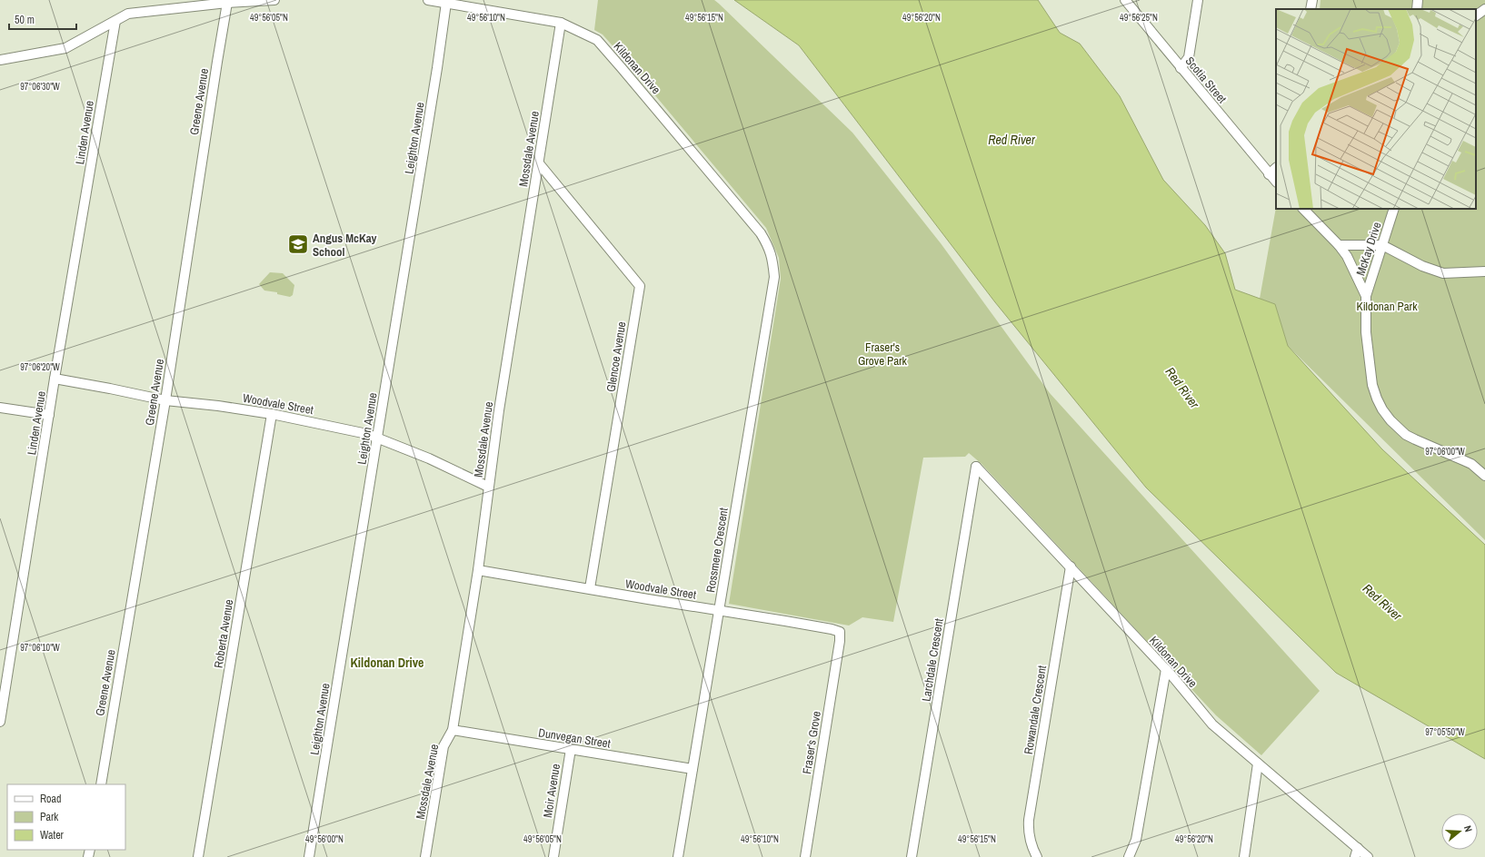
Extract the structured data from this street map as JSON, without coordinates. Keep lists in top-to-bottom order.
{
  "streets": {
    "street": [
      "Kildonan Drive",
      "Scotia Street",
      "Greene Avenue",
      "Linden Avenue",
      "Leighton Avenue",
      "Mossdale Avenue",
      "McKay Drive",
      "Glencoe Avenue",
      "Woodvale Street",
      "Rossmere Crescent",
      "Roberta Avenue",
      "Larchdale Crescent",
      "Rowandale Crescent",
      "Dunvegan Street",
      "Fraser's Grove",
      "Moir Avenue"
    ]
  },
  "crossings": [
    ["Kildonan Drive", "Leighton Avenue"],
    ["Kildonan Drive", "Mossdale Avenue"],
    ["Kildonan Drive", "Rossmere Crescent"],
    ["Kildonan Drive", "Larchdale Crescent"],
    ["Kildonan Drive", "Rowandale Crescent"],
    ["Greene Avenue", "Woodvale Street"],
    ["Linden Avenue", "Woodvale Street"],
    ["Leighton Avenue", "Woodvale Street"],
    ["Mossdale Avenue", "Glencoe Avenue"],
    ["Mossdale Avenue", "Woodvale Street"],
    ["Mossdale Avenue", "Dunvegan Street"],
    ["Glencoe Avenue", "Woodvale Street"],
    ["Woodvale Street", "Rossmere Crescent"],
    ["Woodvale Street", "Roberta Avenue"],
    ["Woodvale Street", "Fraser's Grove"],
    ["Rossmere Crescent", "Dunvegan Street"],
    ["Dunvegan Street", "Moir Avenue"]
  ],
  "districts": ["Kildonan Drive"],
  "water": ["Red River"],
  "parks": ["Kildonan Park", "Fraser's Grove Park"],
  "places": {
    "school or university": ["Angus McKay School"]
  },
  "legend": ["Road", "Park", "Water"],
  "scale_bar": "50 m",
  "north": "right",
  "coordinates": [
    "49°56'05\"N",
    "49°56'10\"N",
    "49°56'15\"N",
    "49°56'20\"N",
    "49°56'25\"N",
    "97°06'30\"W",
    "97°06'20\"W",
    "97°06'00\"W",
    "97°06'10\"W",
    "97°05'50\"W",
    "49°56'00\"N"
  ]
}
